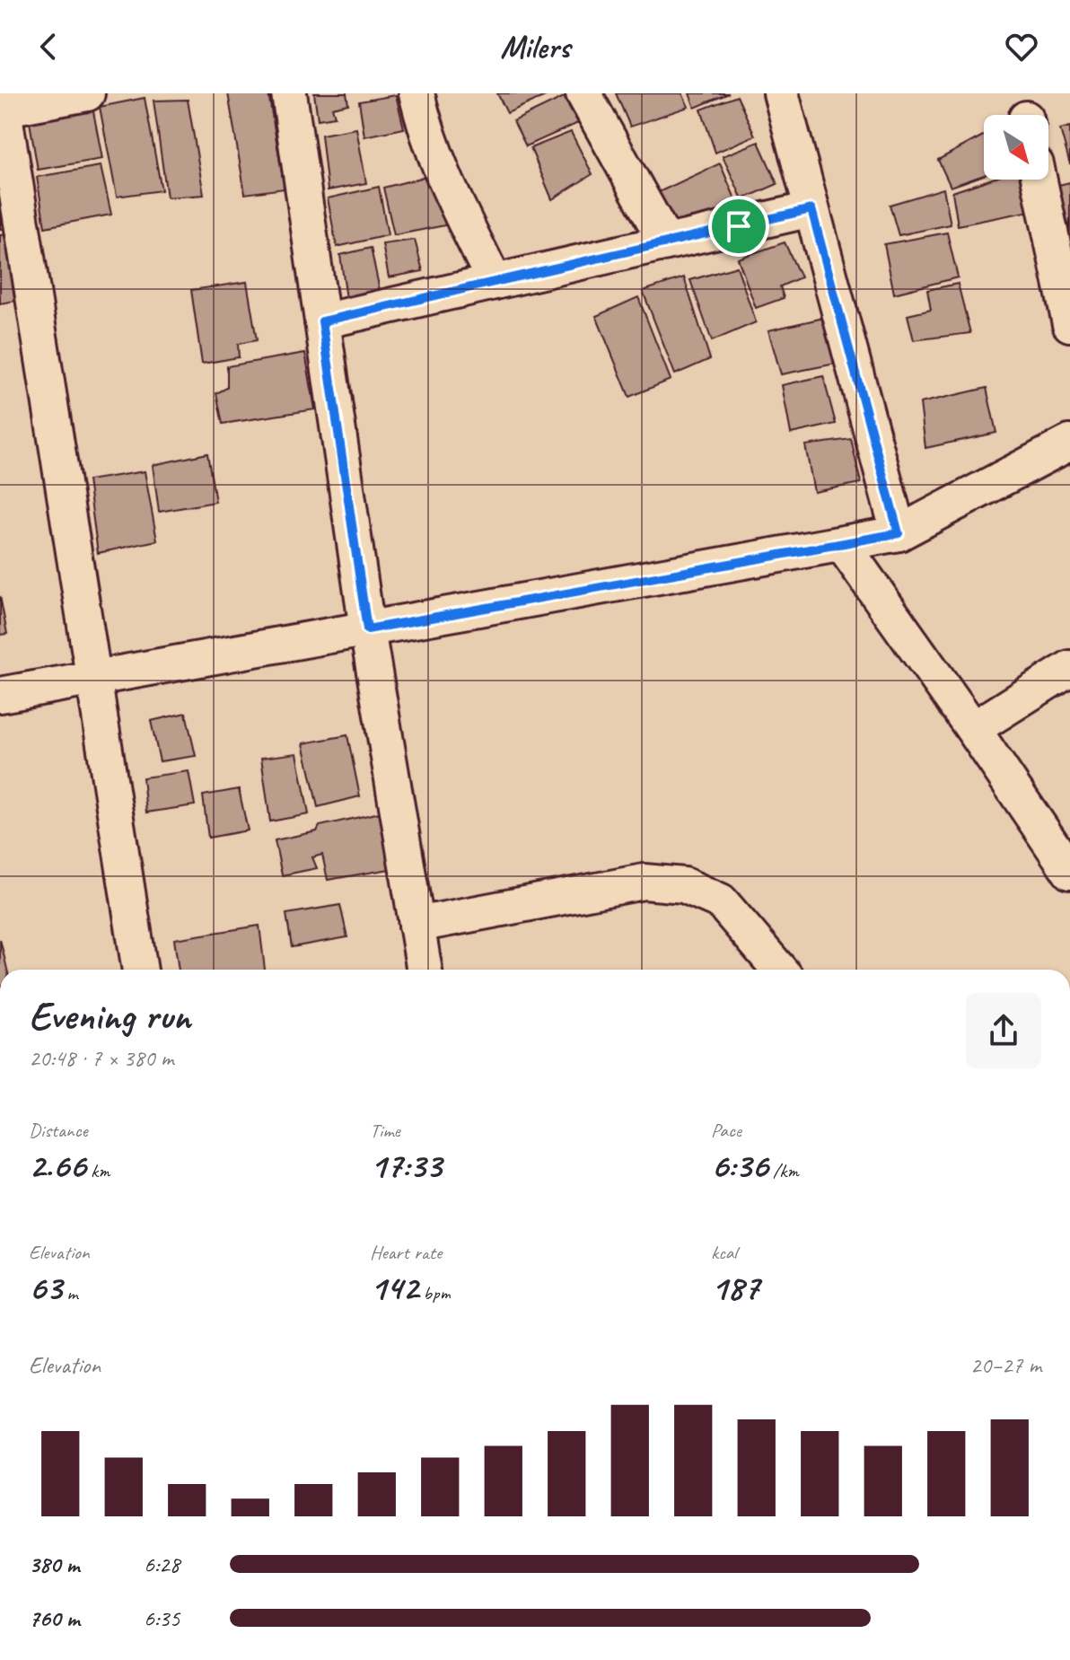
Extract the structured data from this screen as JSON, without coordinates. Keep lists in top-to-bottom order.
{
  "north": "bottom right",
  "page": {
    "header": "Milers",
    "heading": ["Evening run", "20:48 · 7 × 380 m"],
    "stats": [
      ["Distance", "2.66 km"],
      ["Time", "17:33"],
      ["Pace", "6:36 /km"],
      ["Elevation", "63 m"],
      ["Heart rate", "142 bpm"],
      ["kcal", "187"]
    ],
    "chart": ["Elevation", "20–27 m"],
    "list": [
      {
        "name": "380 m",
        "note": "6:28"
      },
      {
        "name": "760 m",
        "note": "6:35"
      }
    ]
  }
}
